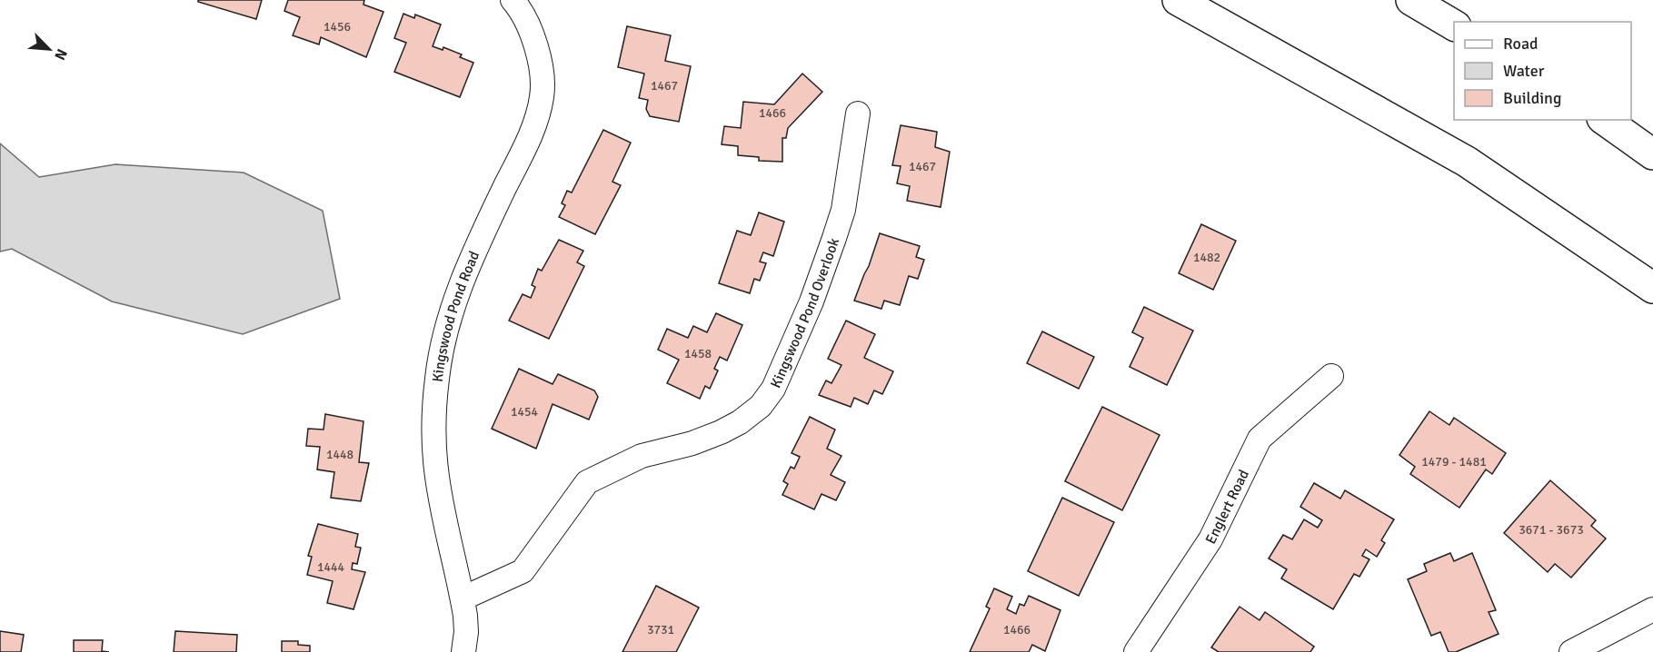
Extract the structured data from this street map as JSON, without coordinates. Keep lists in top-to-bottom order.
{
  "streets": {
    "street": ["Kingswood Pond Overlook", "Kingswood Pond Road", "Englert Road"]
  },
  "crossings": [
    ["Kingswood Pond Overlook", "Kingswood Pond Road"]
  ],
  "house_numbers": [
    "1456",
    "1467",
    "1466",
    "1467",
    "1482",
    "1458",
    "1454",
    "1448",
    "1479 - 1481",
    "3671 - 3673",
    "1444",
    "3731",
    "1466"
  ],
  "legend": ["Road", "Water", "Building"],
  "north": "bottom right"
}
